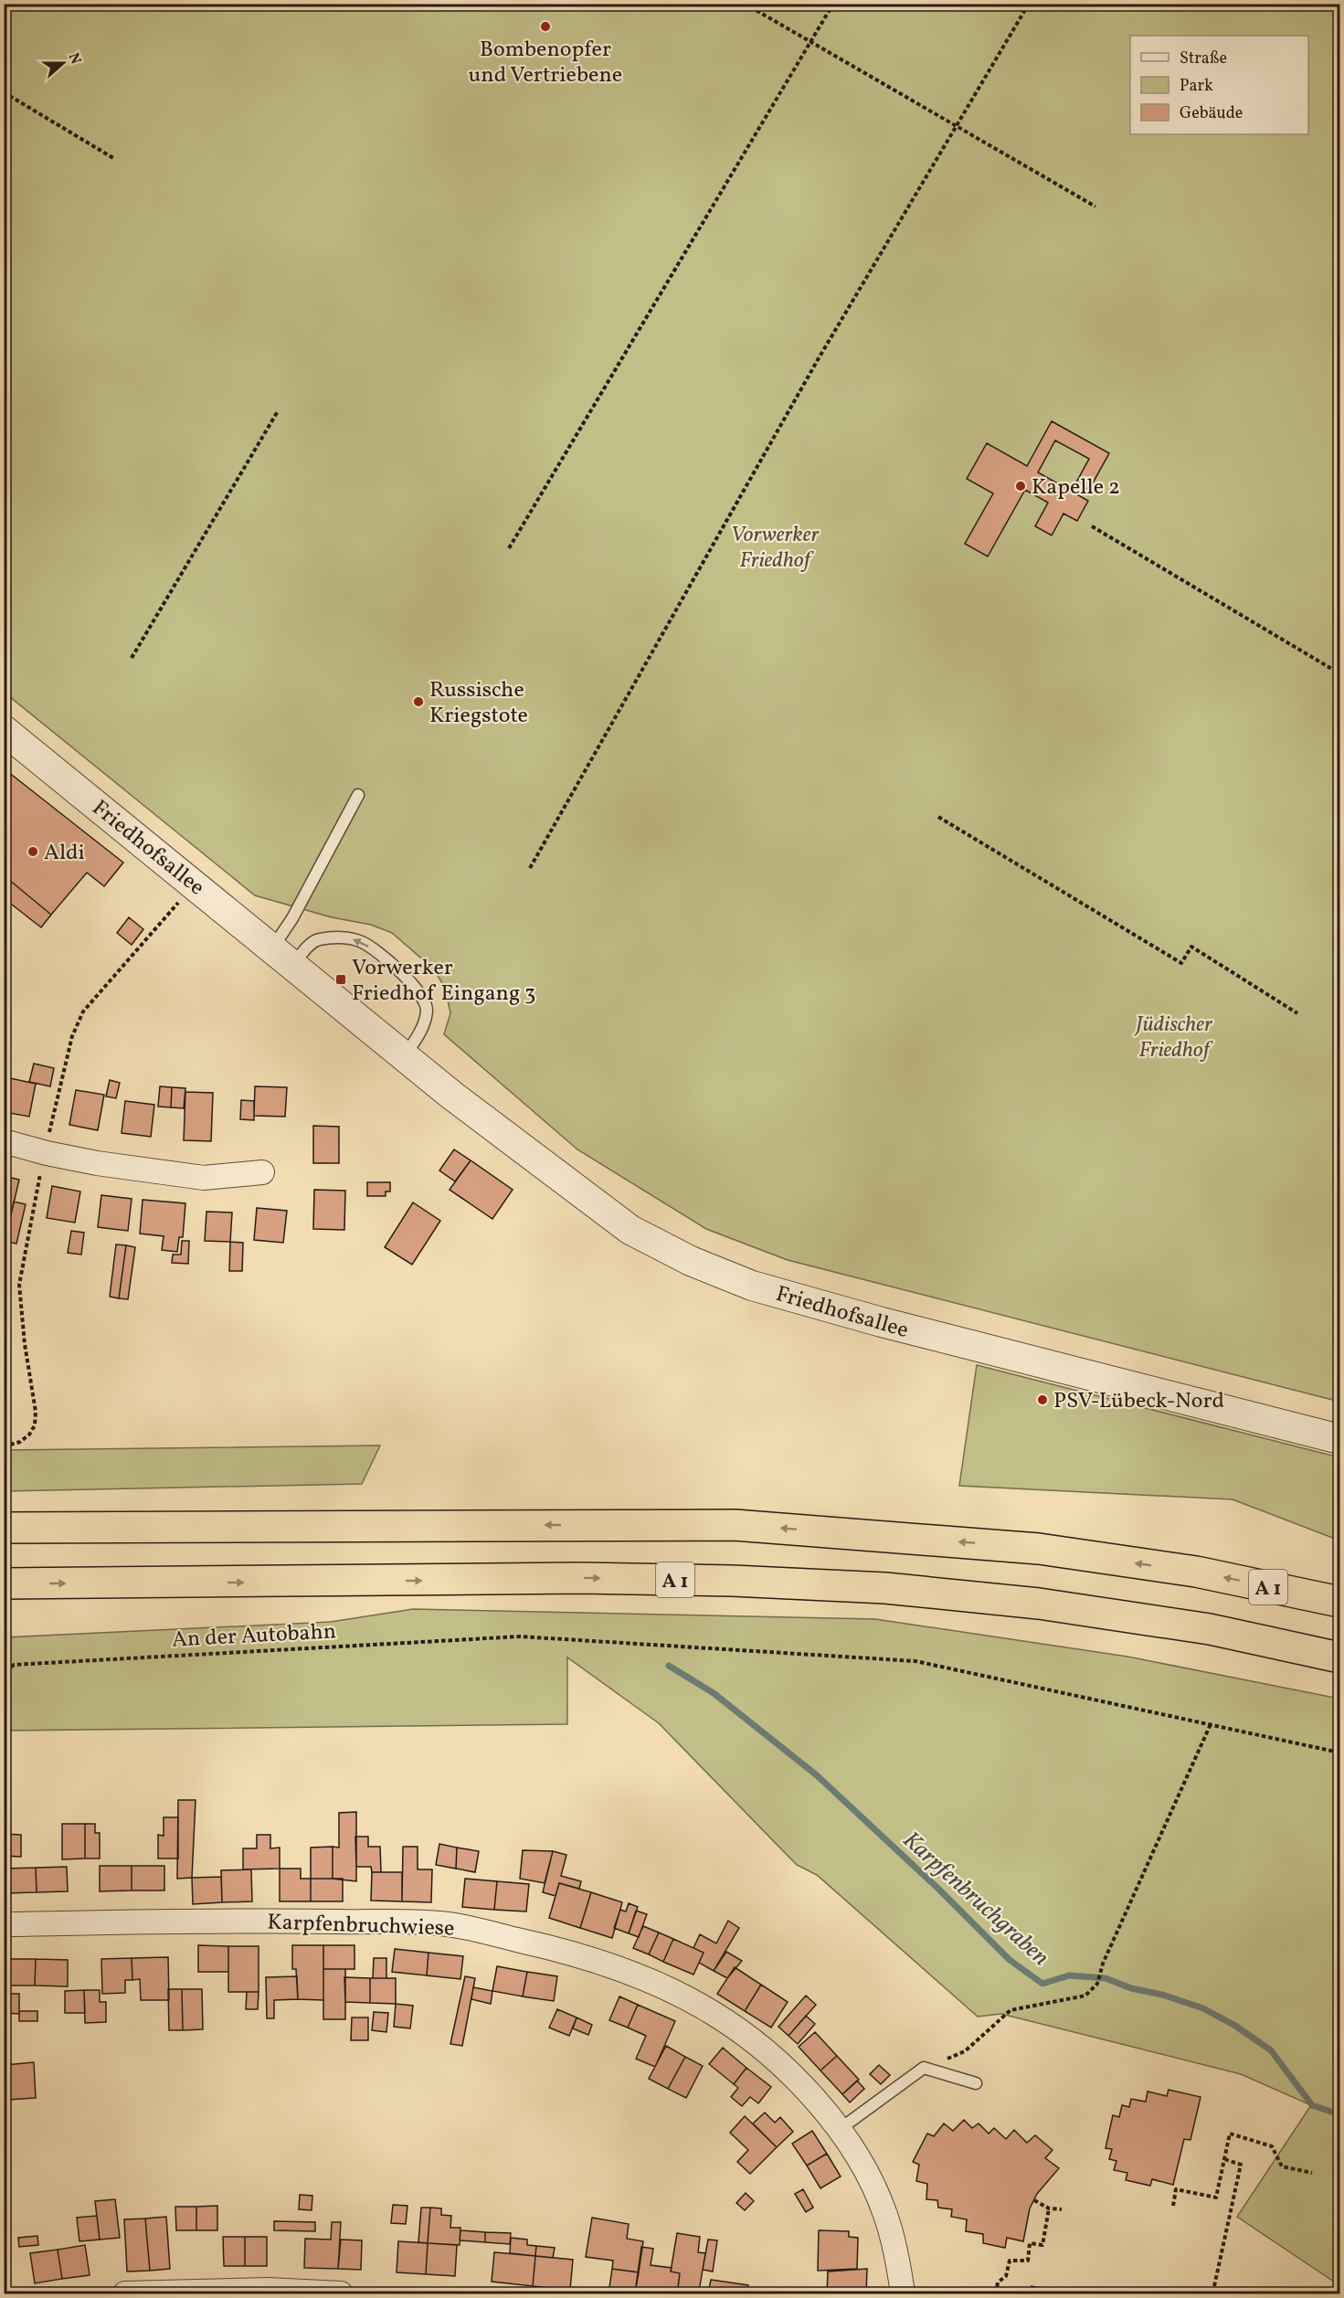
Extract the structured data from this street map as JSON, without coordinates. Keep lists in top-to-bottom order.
{
  "streets": {
    "highway": ["A 1"],
    "street": ["Friedhofsallee", "Karpfenbruchwiese"],
    "path": ["An der Autobahn"]
  },
  "water": ["Karpfenbruchgraben"],
  "parks": ["Vorwerker Friedhof", "Jüdischer Friedhof"],
  "places": {
    "other": [
      "Bombenopfer und Vertriebene",
      "Kapelle 2",
      "Russische Kriegstote",
      "Aldi",
      "PSV-Lübeck-Nord"
    ],
    "transit": ["Vorwerker Friedhof Eingang 3"]
  },
  "legend": ["Straße", "Park", "Gebäude"],
  "north": "right"
}
